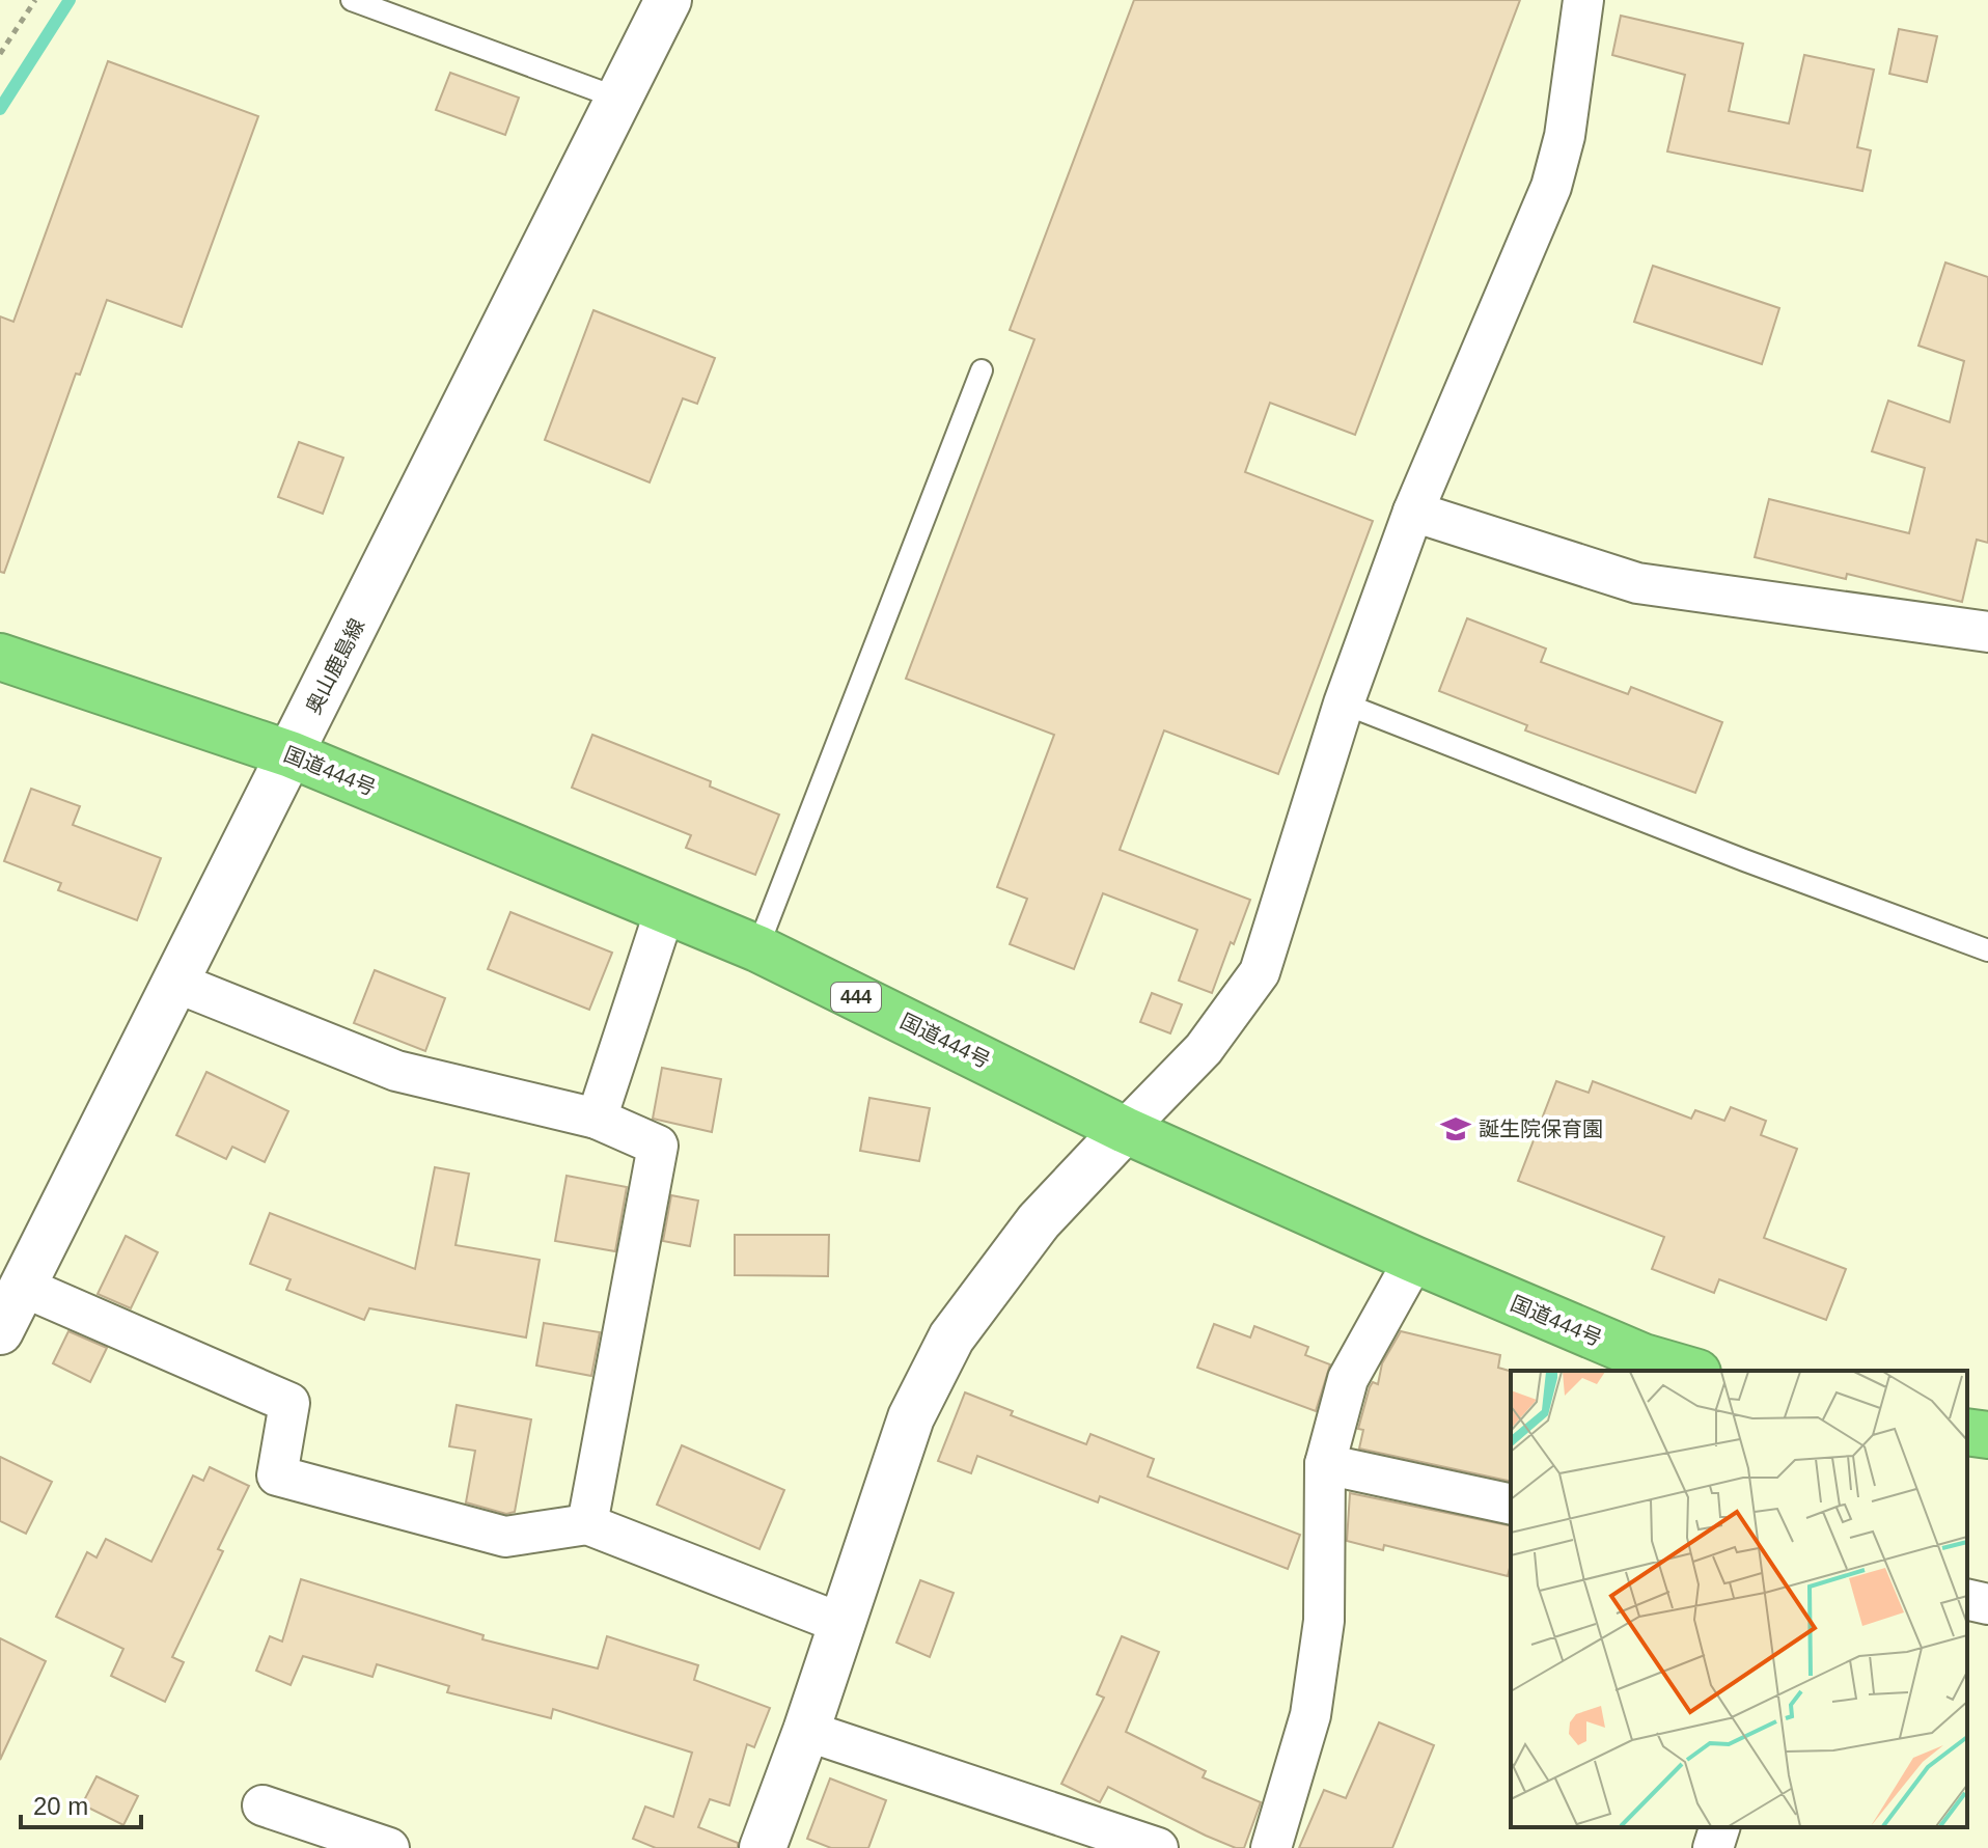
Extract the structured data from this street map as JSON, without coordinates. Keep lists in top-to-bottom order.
{
  "streets": {
    "highway": ["国道444号", "444"],
    "main road": ["奥山鹿島線"]
  },
  "crossings": [
    ["奥山鹿島線", "国道444号"]
  ],
  "places": {
    "school or university": ["誕生院保育園"]
  },
  "scale_bar": "20 m"
}
